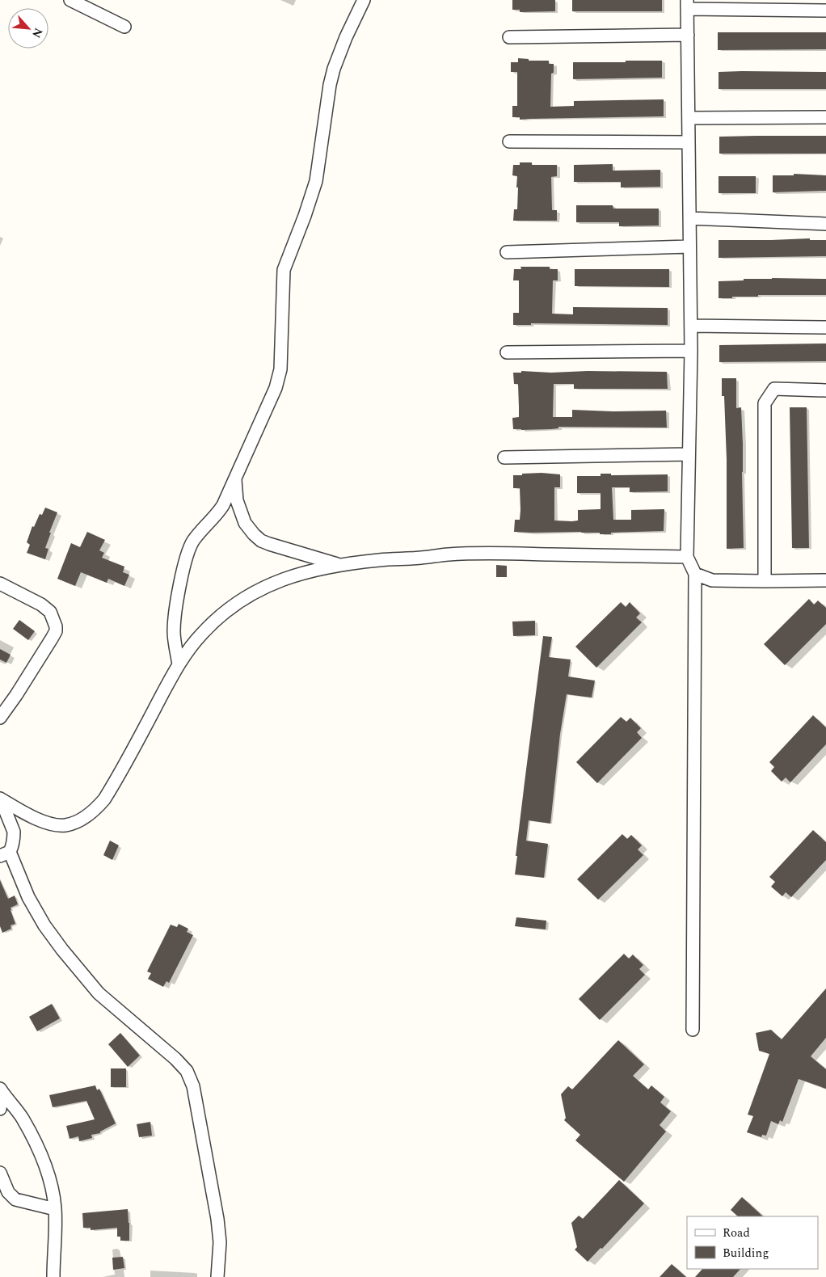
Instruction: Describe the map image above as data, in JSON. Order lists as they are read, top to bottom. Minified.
{"legend":["Road","Building"],"north":"bottom right"}
